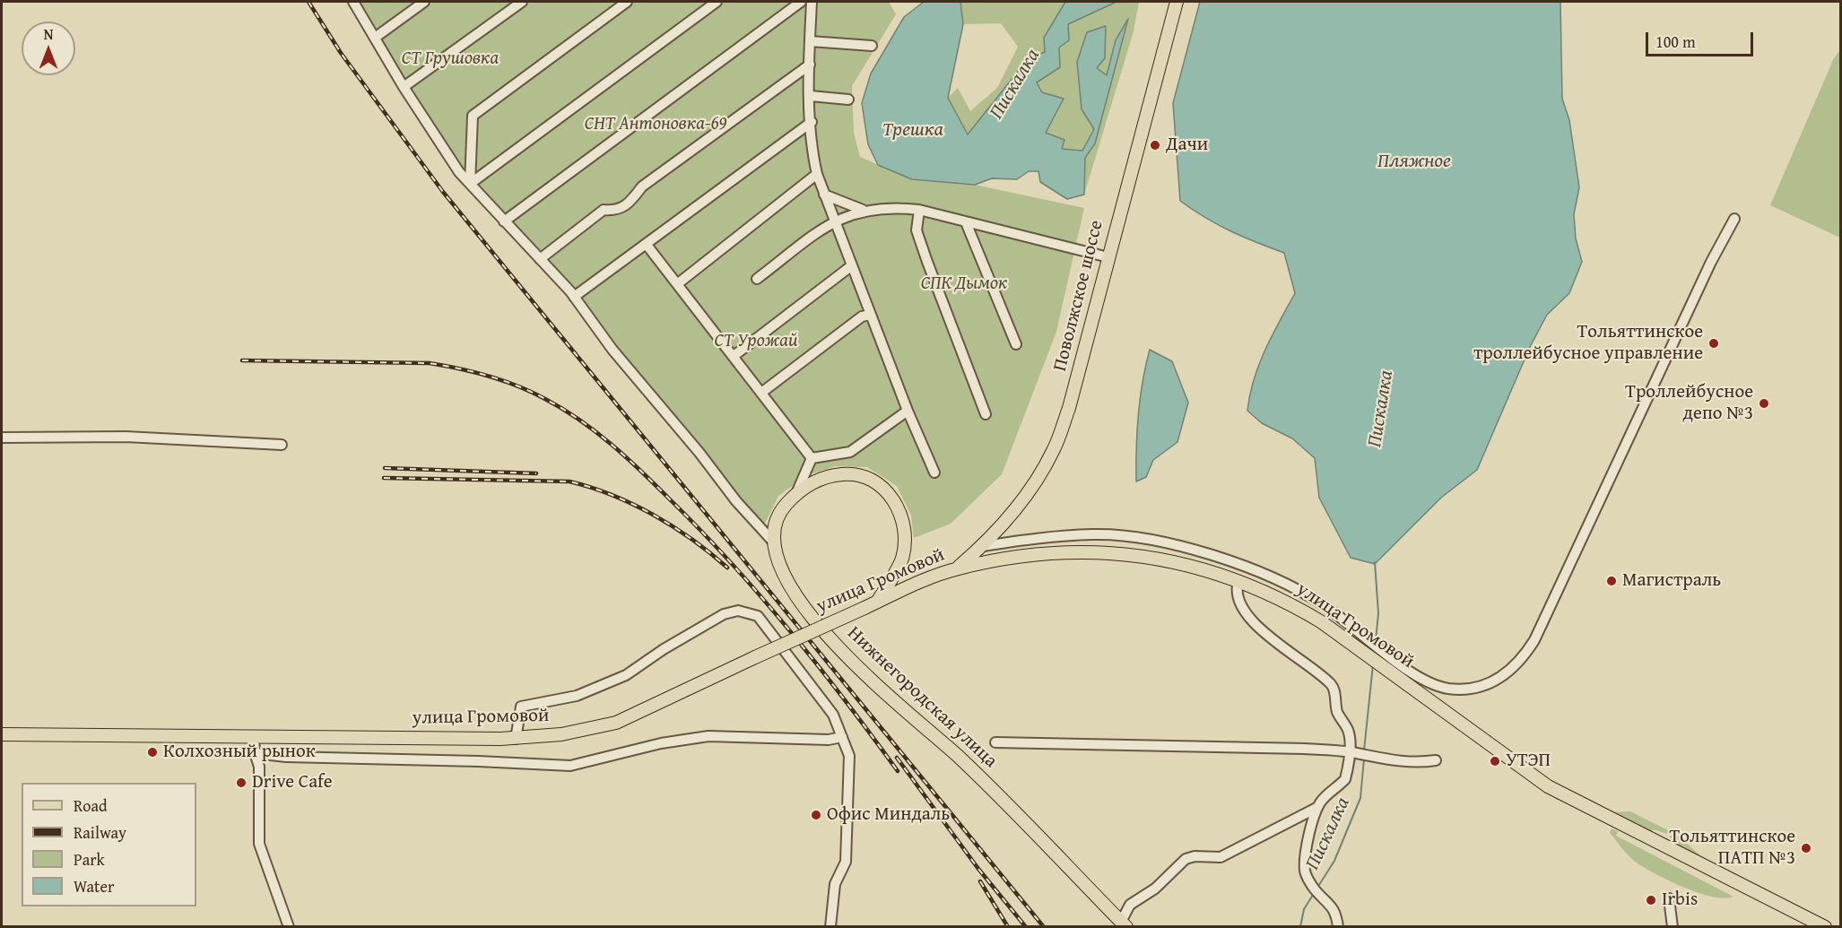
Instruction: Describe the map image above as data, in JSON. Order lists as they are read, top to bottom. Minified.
{"streets":{"main road":["Поволжское шоссе","улица Громовой","Нижнегородская улица"]},"crossings":[["Поволжское шоссе","улица Громовой"],["улица Громовой","Нижнегородская улица"]],"water":["Пискалка","Трешка","Пляжное"],"parks":["СТ Грушовка","СНТ Антоновка-69","СПК Дымок","СТ Урожай"],"places":["Дачи","Тольяттинское троллейбусное управление","Троллейбусное депо №3","Магистраль","Колхозный рынок","УТЭП","Drive Cafe","Офис Миндаль","Тольяттинское ПАТП №3","Irbis"],"legend":["Road","Railway","Park","Water"],"scale_bar":"100 m","north":"top"}
